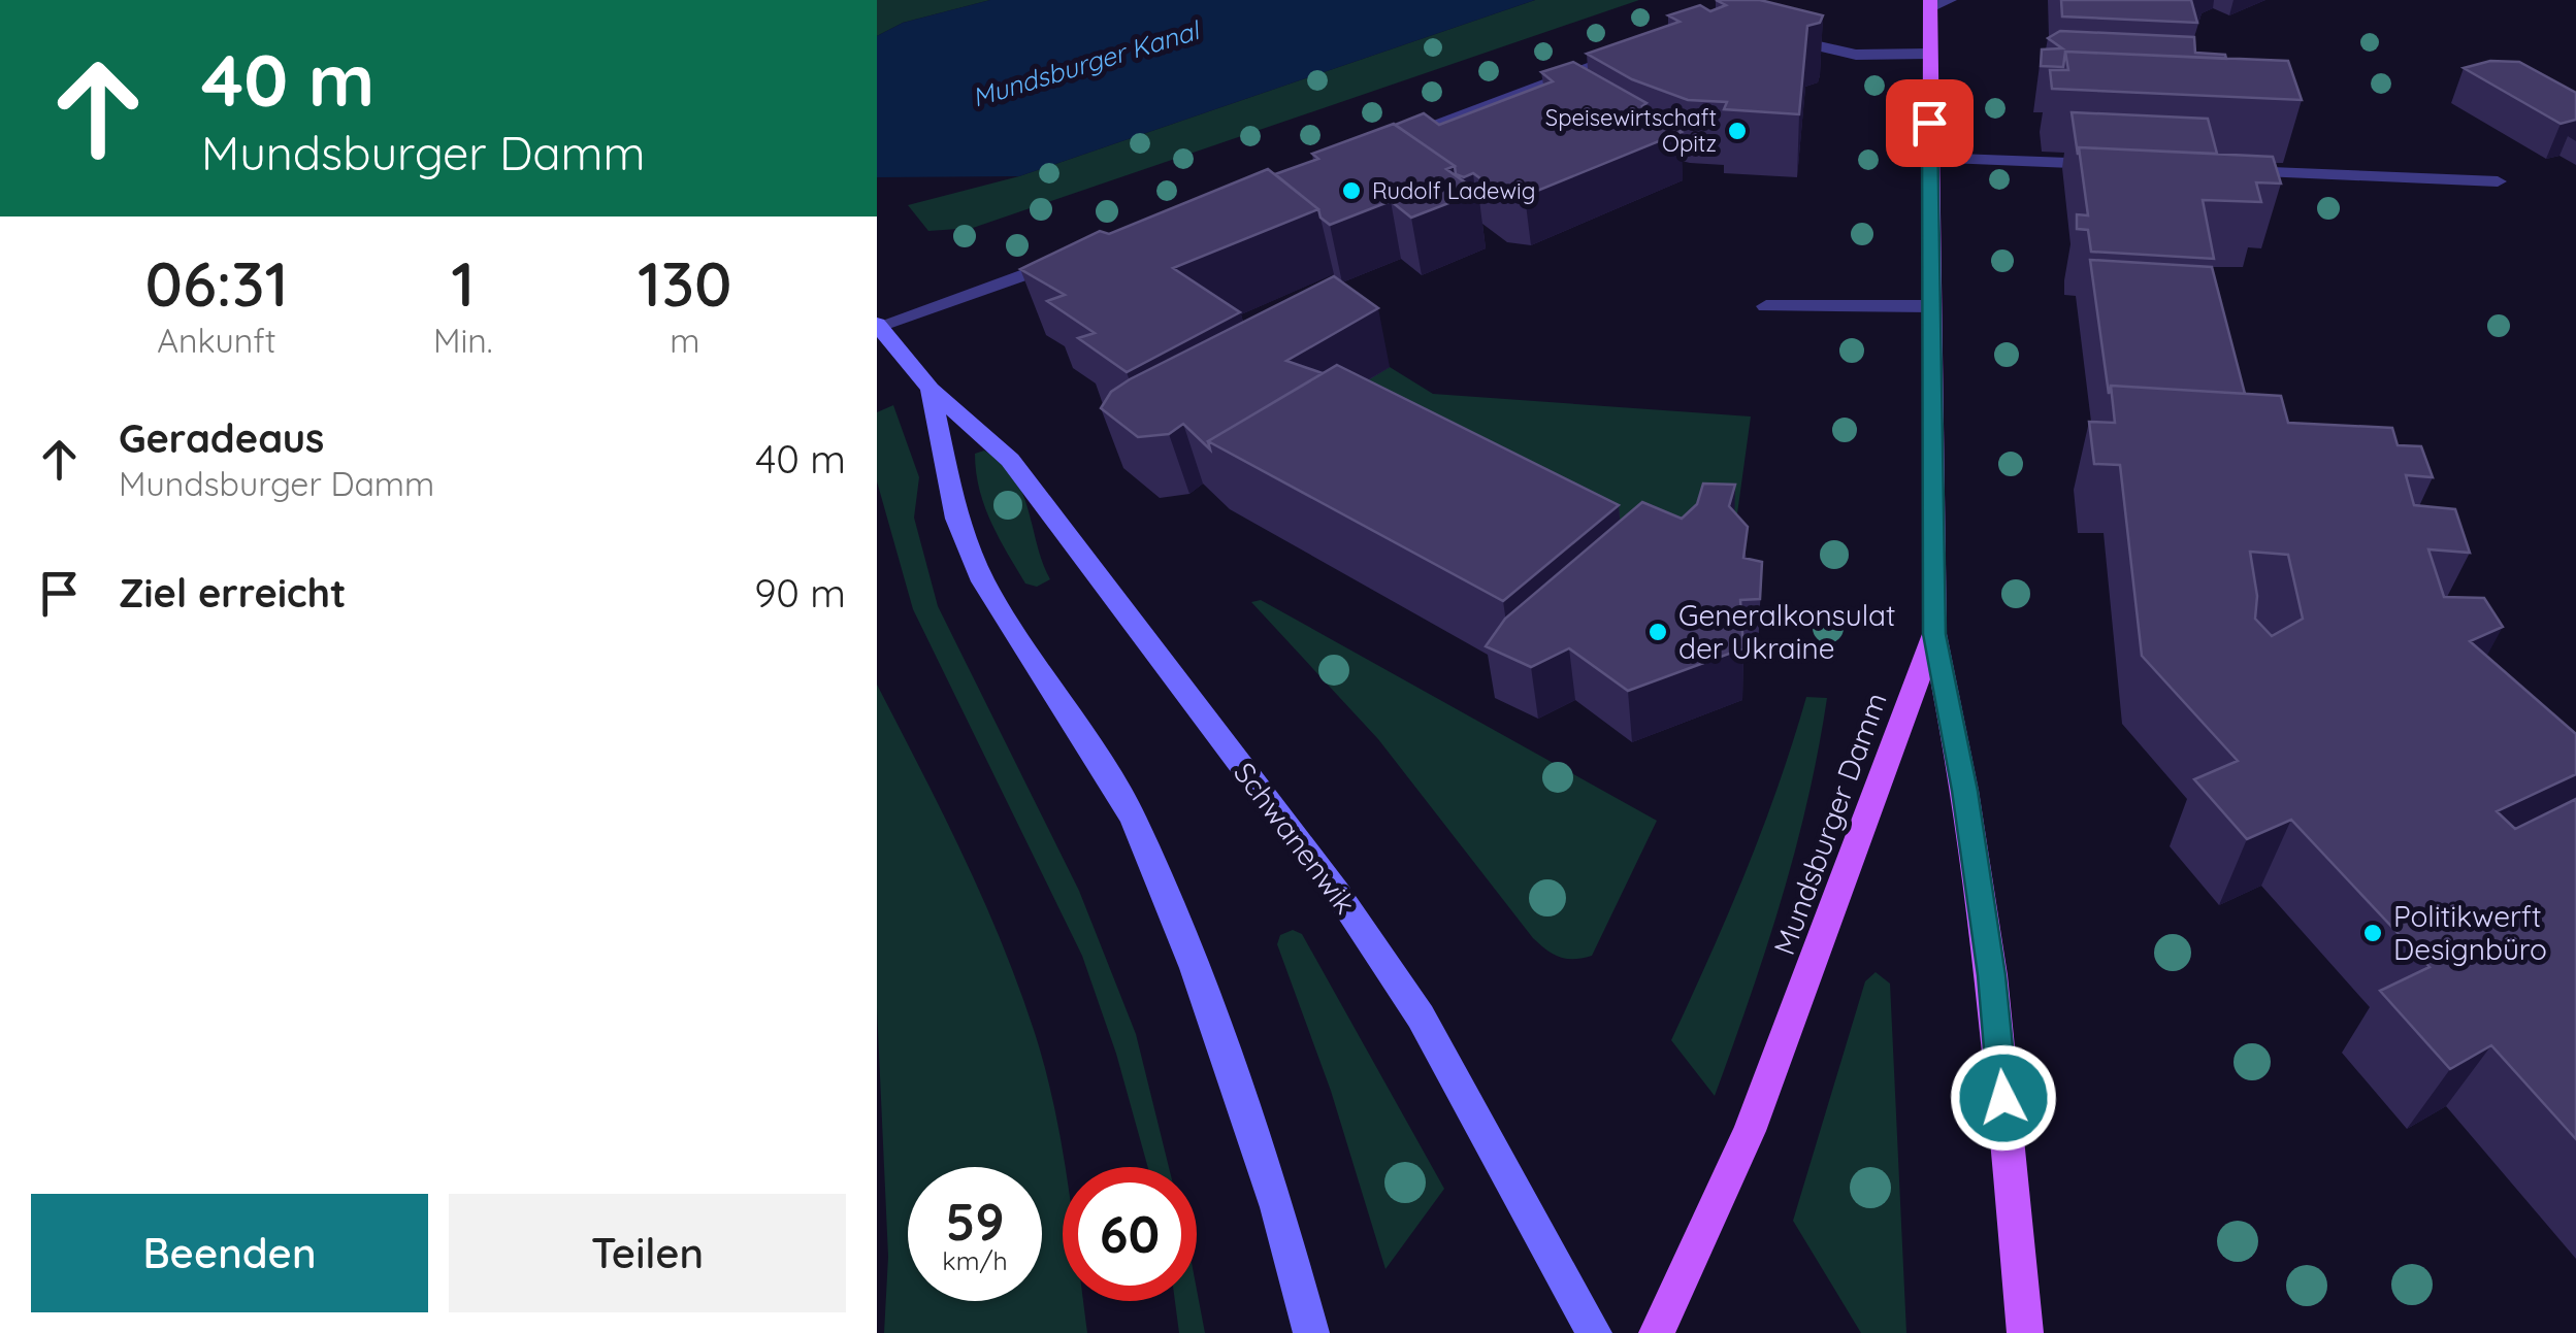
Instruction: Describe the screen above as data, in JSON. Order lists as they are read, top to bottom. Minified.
{"streets":{"main road":["Mundsburger Damm","Schwanenwik"]},"water":["Mundsburger Kanal"],"places":["Speisewirtschaft Opitz","Rudolf Ladewig","Generalkonsulat der Ukraine","Politikwerft Designbüro"],"page":{"turn":["40 m","Mundsburger Damm"],"eta":["06:31","Ankunft","1","Min.","130","m"],"list":[{"name":"Geradeaus","note":"Mundsburger Damm","value":"40 m"},{"name":"Ziel erreicht","value":"90 m"}],"speed":"59 km/h","limit":"60","buttons":["Beenden","Teilen"]}}
